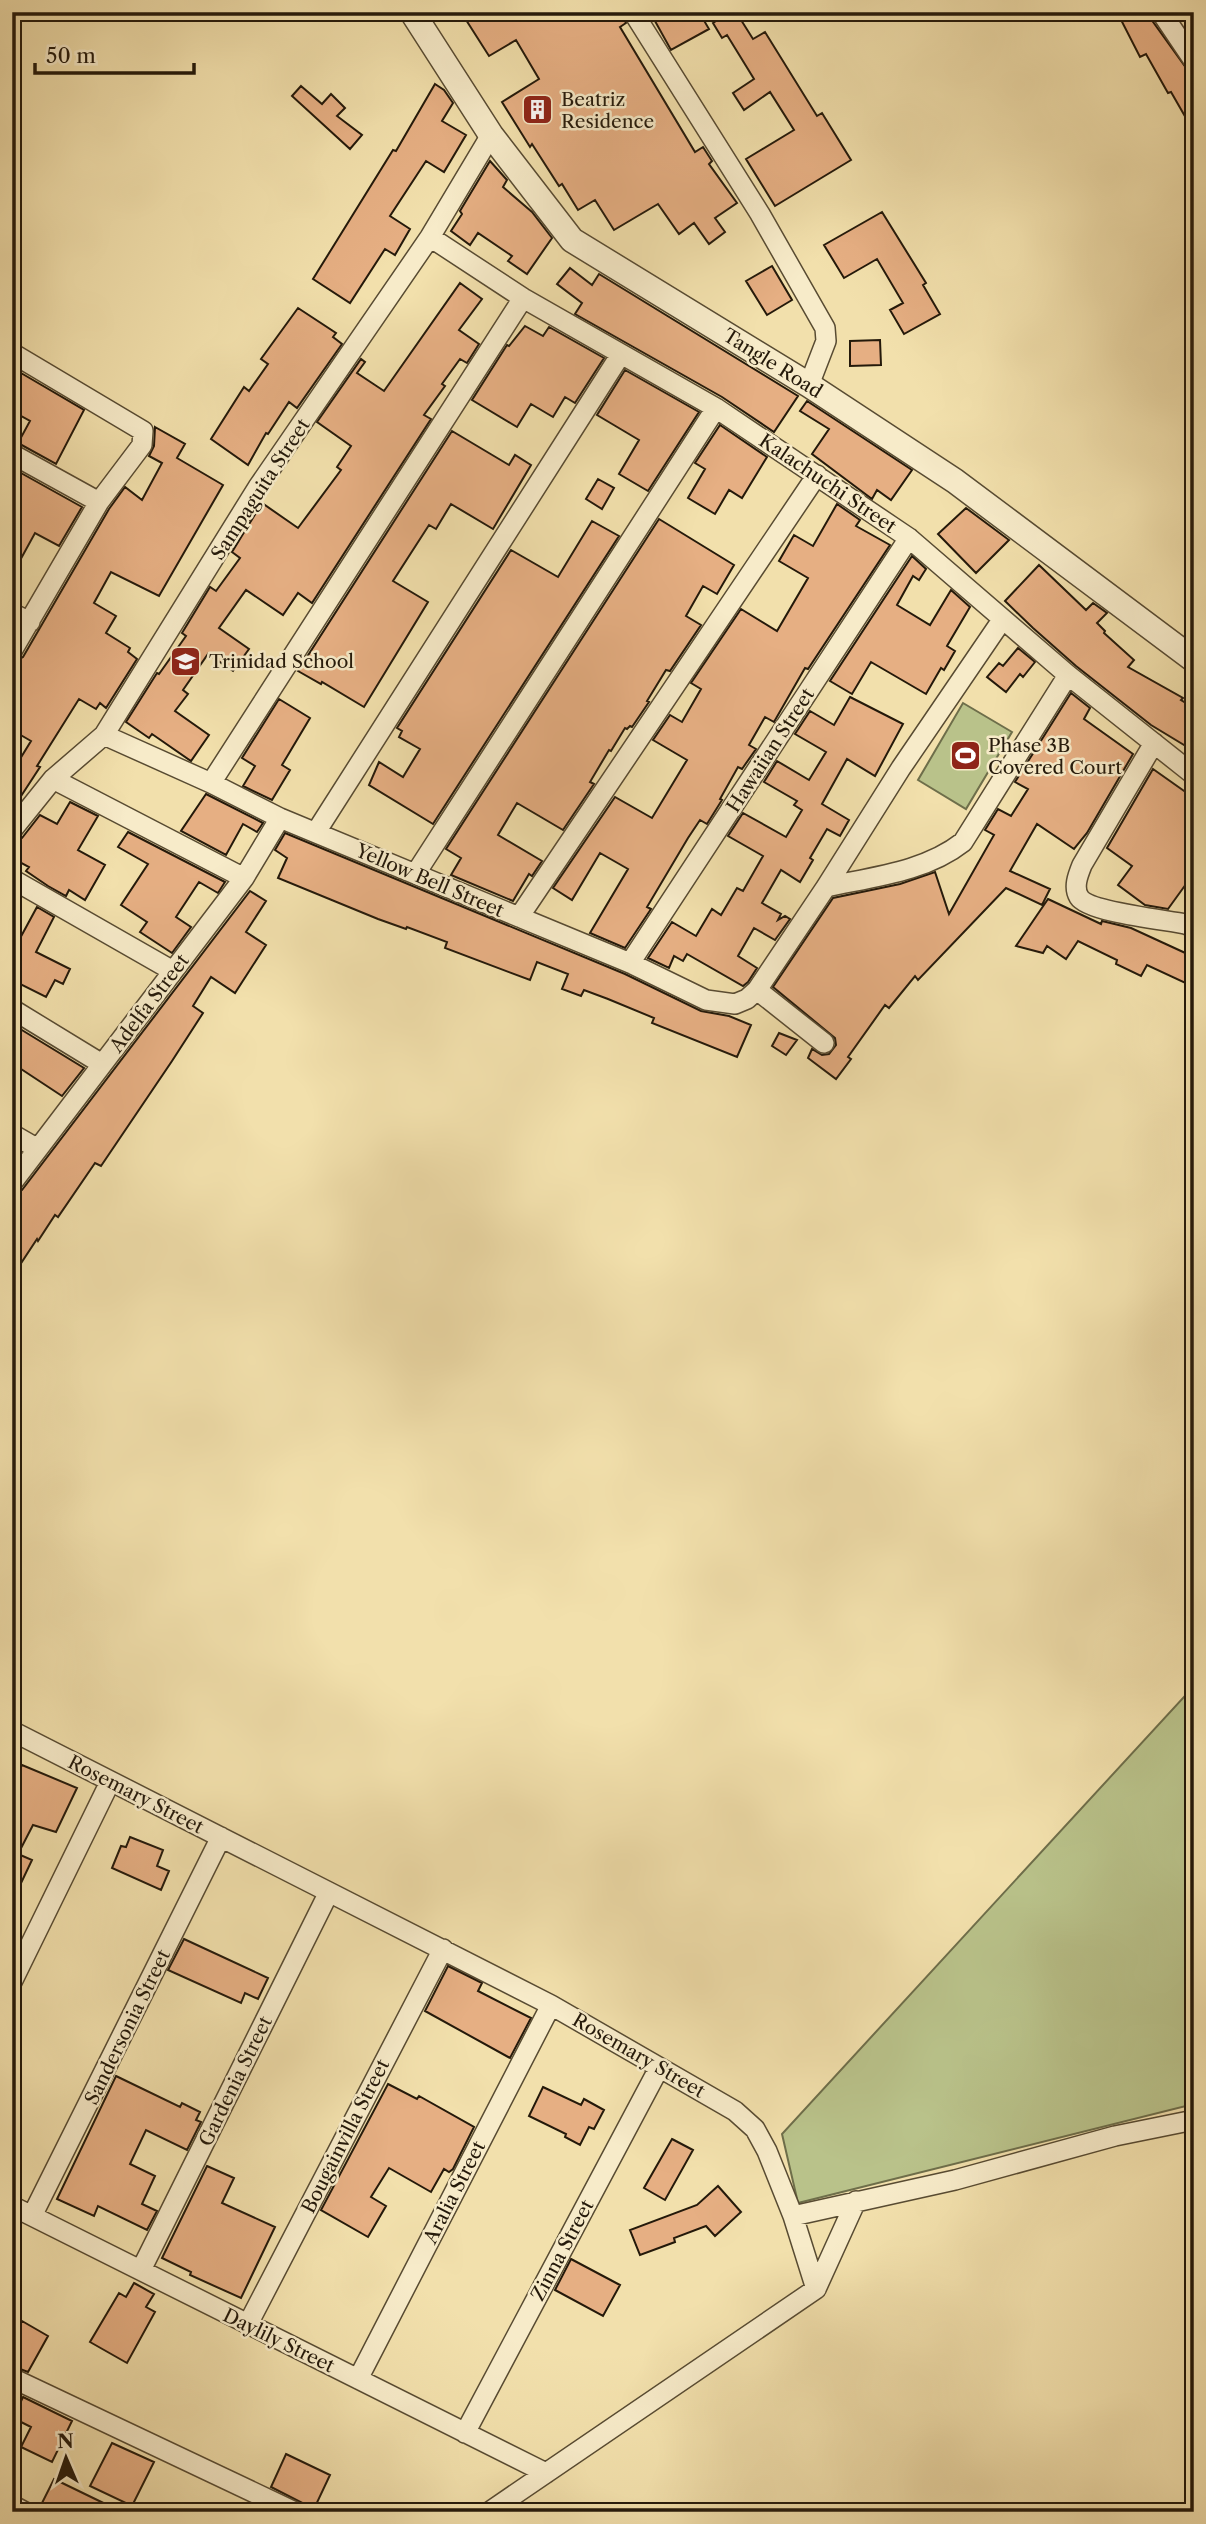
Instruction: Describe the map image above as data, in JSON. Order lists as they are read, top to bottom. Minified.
{"streets":{"street":["Tangle Road","Kalachuchi Street","Sampaguita Street","Hawaiian Street","Yellow Bell Street","Adelfa Street","Rosemary Street","Sandersonia Street","Gardenia Street","Bougainvilla Street","Aralia Street","Zinna Street","Daylily Street"]},"crossings":[["Tangle Road","Sampaguita Street"],["Kalachuchi Street","Sampaguita Street"],["Kalachuchi Street","Hawaiian Street"],["Sampaguita Street","Yellow Bell Street"],["Hawaiian Street","Yellow Bell Street"],["Yellow Bell Street","Adelfa Street"],["Rosemary Street","Sandersonia Street"],["Rosemary Street","Gardenia Street"],["Rosemary Street","Bougainvilla Street"],["Rosemary Street","Aralia Street"],["Rosemary Street","Zinna Street"],["Sandersonia Street","Daylily Street"],["Gardenia Street","Daylily Street"],["Bougainvilla Street","Daylily Street"],["Aralia Street","Daylily Street"],["Zinna Street","Daylily Street"]],"places":{"building":["Beatriz Residence"],"school or university":["Trinidad School"],"sports":["Phase 3B Covered Court"]},"scale_bar":"50 m","north":"top"}
